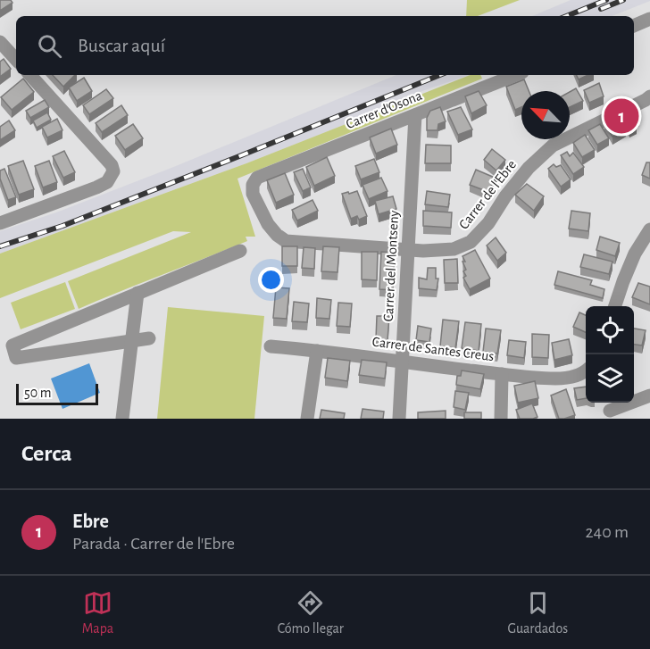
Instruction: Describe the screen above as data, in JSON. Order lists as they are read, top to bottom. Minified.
{"streets":{"street":["Carrer d'Osona","Carrer de l'Ebre","Carrer del Montseny","Carrer de Santes Creus"]},"crossings":[["Carrer d'Osona","Carrer de l'Ebre"],["Carrer d'Osona","Carrer del Montseny"],["Carrer de l'Ebre","Carrer del Montseny"],["Carrer del Montseny","Carrer de Santes Creus"]],"scale_bar":"50 m","north":"top left","page":{"search":"Buscar aquí","pins":"1","scale":"50 m","heading":"Cerca","list":[{"mark":"1","name":"Ebre","note":"Parada · Carrer de l'Ebre","value":"240 m"}],"nav":["Mapa","Cómo llegar","Guardados"]}}
